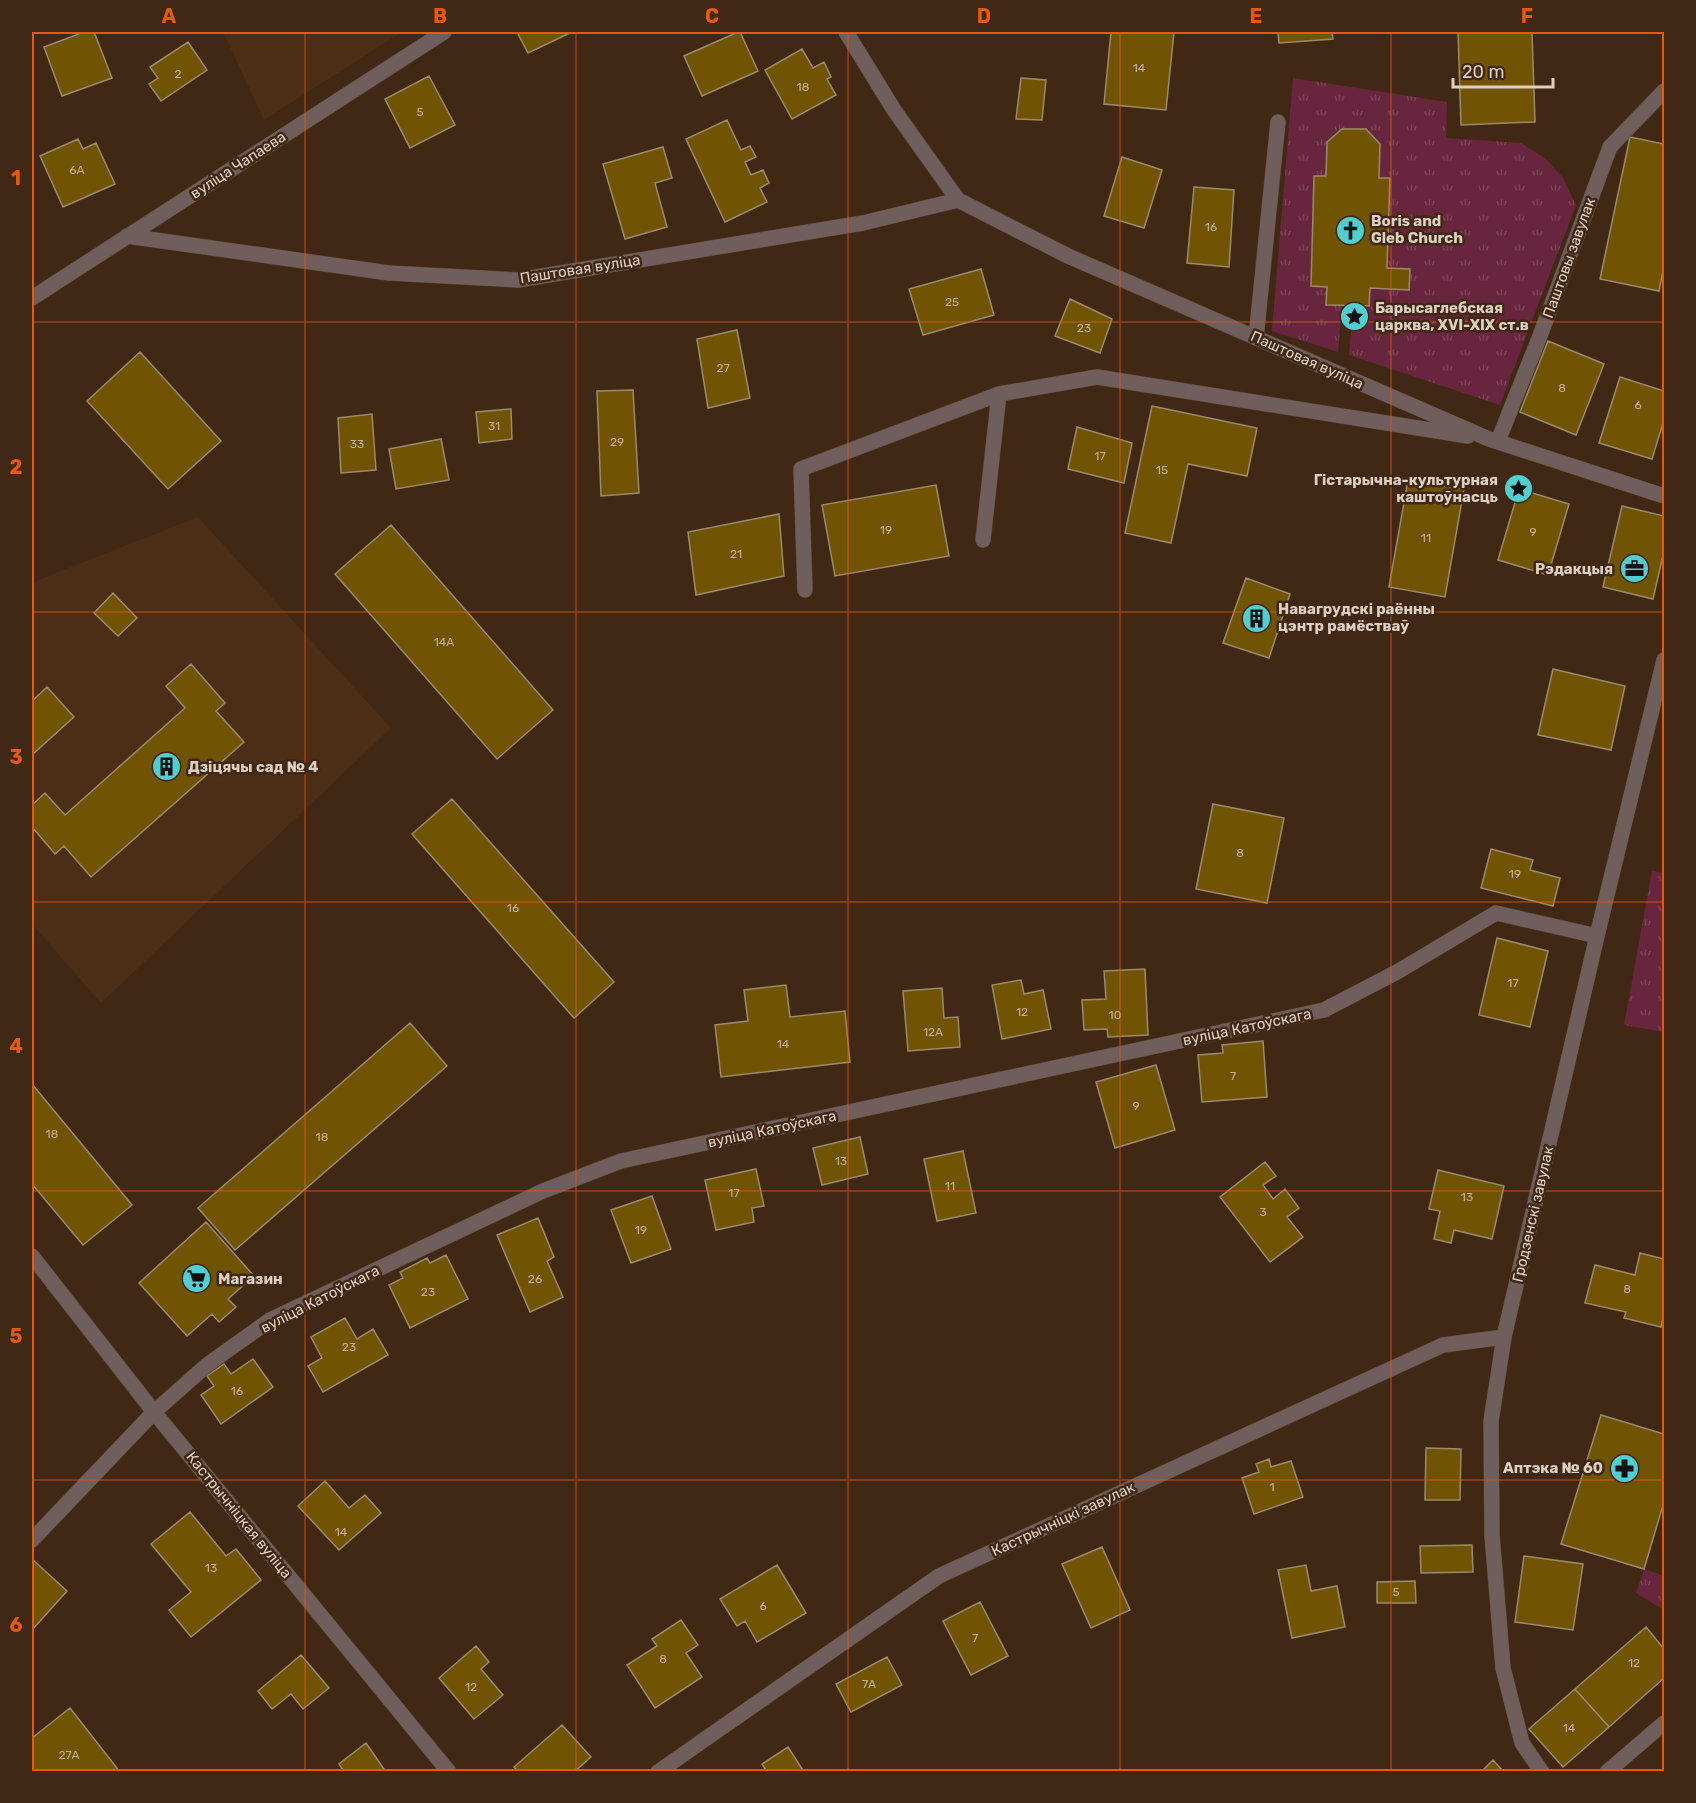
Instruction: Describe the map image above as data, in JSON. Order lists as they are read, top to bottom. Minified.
{"streets":{"street":["вуліца Чапаева","Паштовы завулак","Паштовая вуліца","вуліца Катоўскага","Гродзенскі завулак","Кастрычніцкая вуліца","Кастрычніцкі завулак"]},"crossings":[["вуліца Чапаева","Паштовая вуліца"],["Паштовы завулак","Паштовая вуліца"],["вуліца Катоўскага","Гродзенскі завулак"],["вуліца Катоўскага","Кастрычніцкая вуліца"],["Гродзенскі завулак","Кастрычніцкі завулак"]],"places":{"church":["Boris and Gleb Church"],"place":["Барысаглебская царква, XVI-XIX ст.в","Гістарычна-культурная каштоўнасць"],"office":["Рэдакцыя"],"building":["Навагрудскі раённы цэнтр рамёстваў","Дзіцячы сад № 4"],"supermarket":["Магазин"],"pharmacy":["Аптэка № 60"]},"house_numbers":["14","2","18","5","6А","16","25","23","27","8","6","31","29","33","17","15","19","9","11","21","14А","8","19","16","17","12","10","12А","14","7","9","18","18","13","11","17","13","3","19","26","8","23","23","16","1","14","13","5","6","7","8","12","7А","12","14","27А"],"scale_bar":"20 m","grid":{"columns":["A","B","C","D","E","F"],"rows":["1","2","3","4","5","6"]}}
